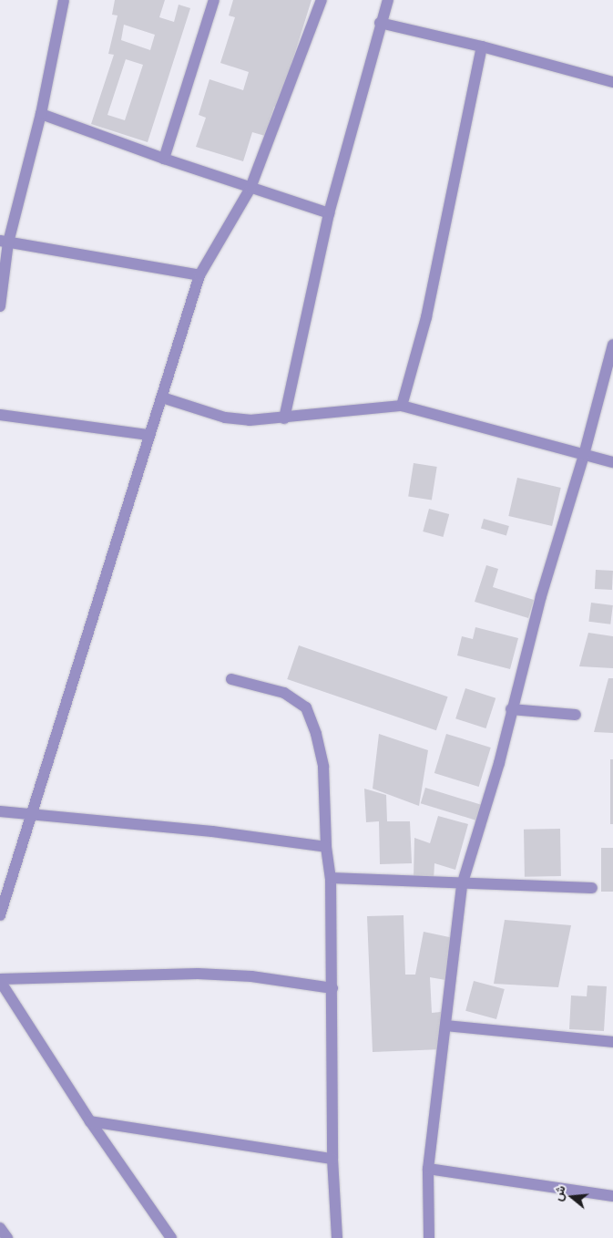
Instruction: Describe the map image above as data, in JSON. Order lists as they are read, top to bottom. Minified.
{"north":"left"}
